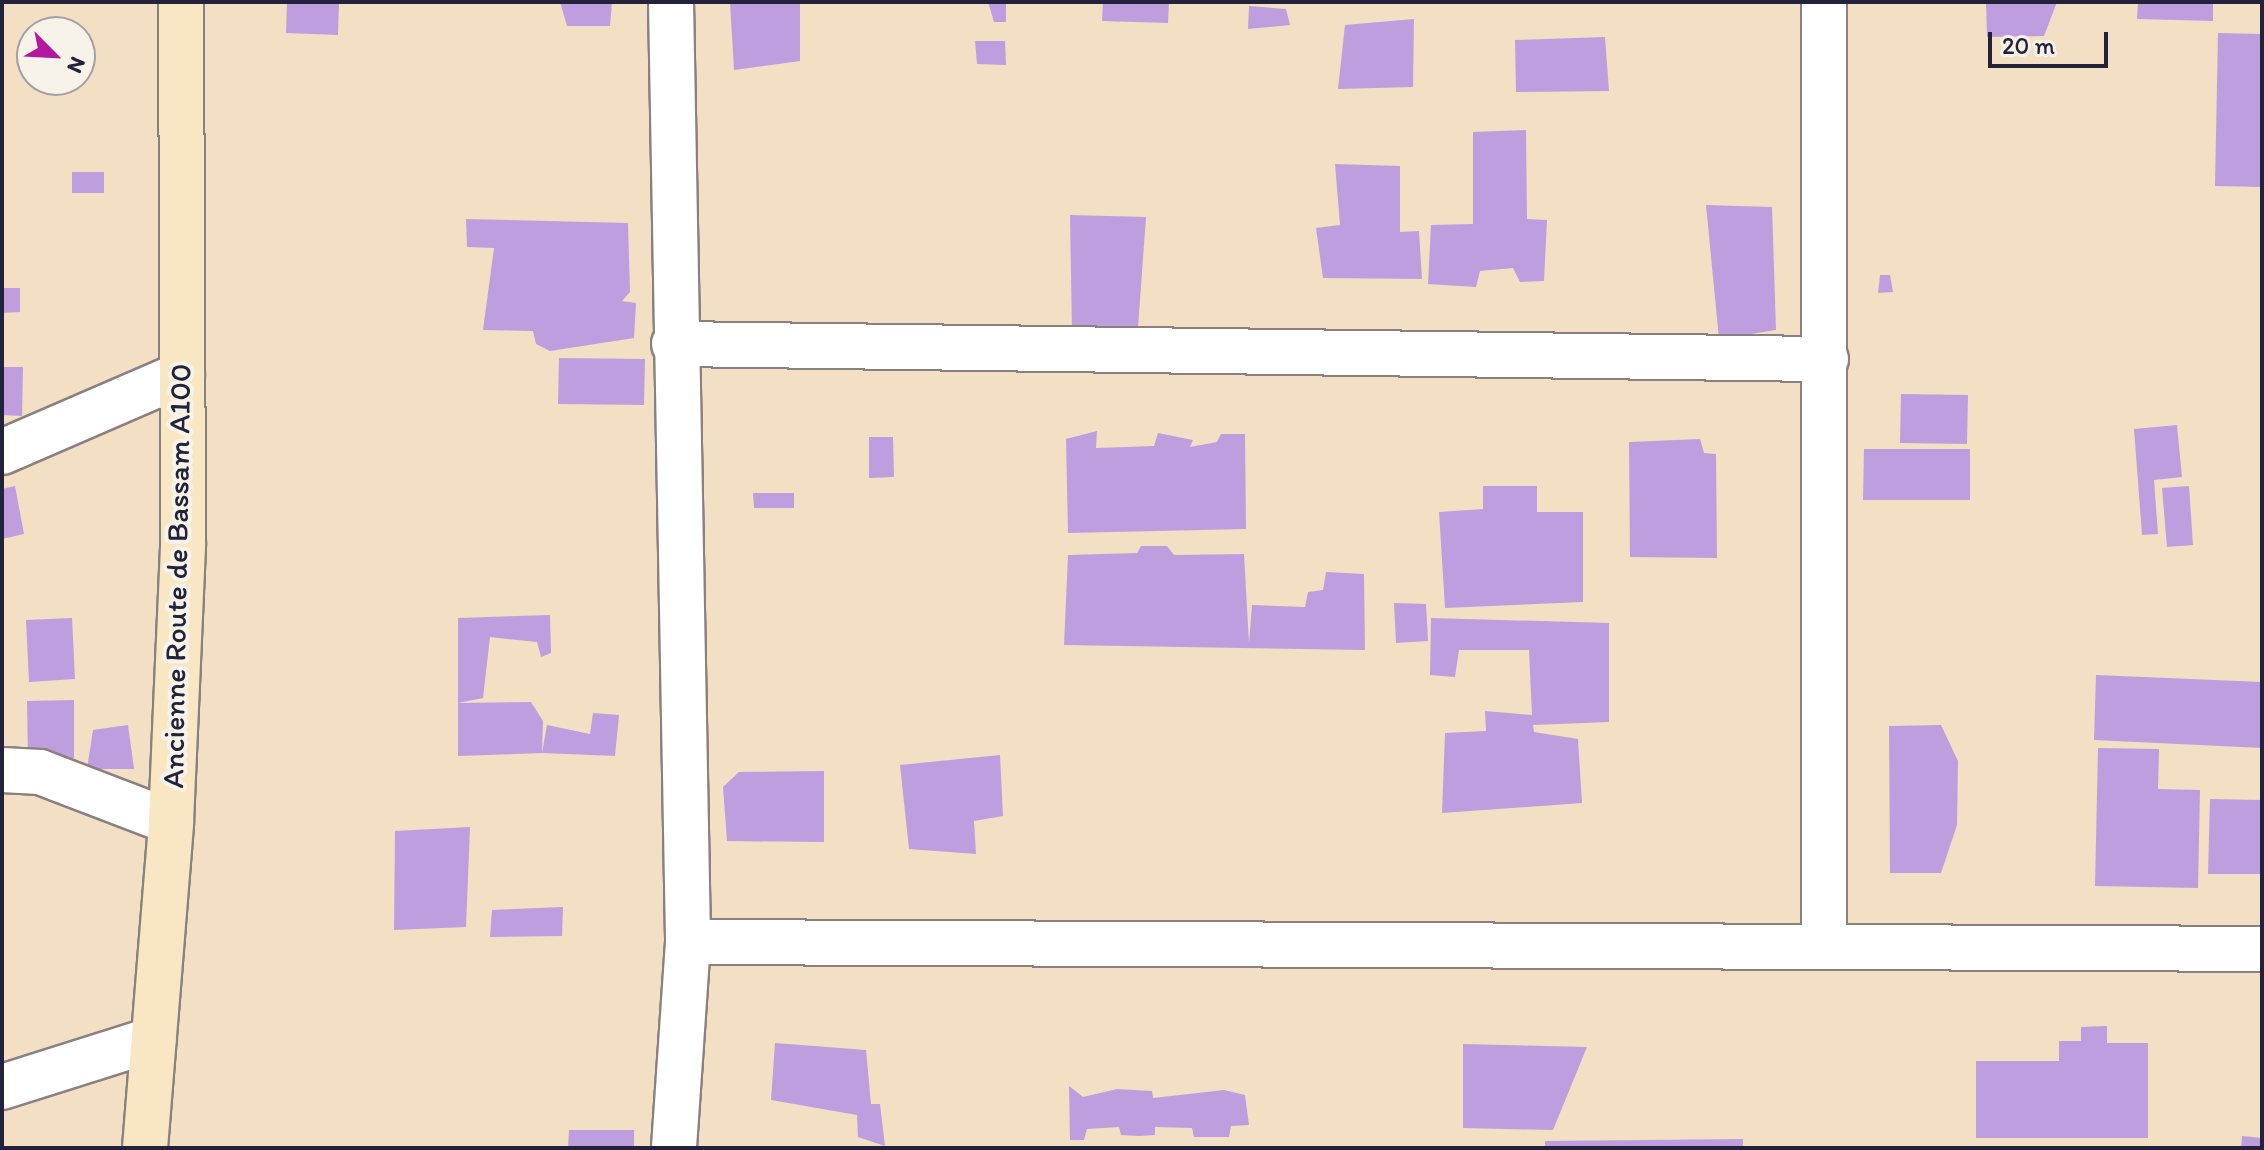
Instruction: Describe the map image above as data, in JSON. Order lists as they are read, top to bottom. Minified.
{"streets":{"main road":["Ancienne Route de Bassam A100"]},"scale_bar":"20 m","north":"bottom right"}
